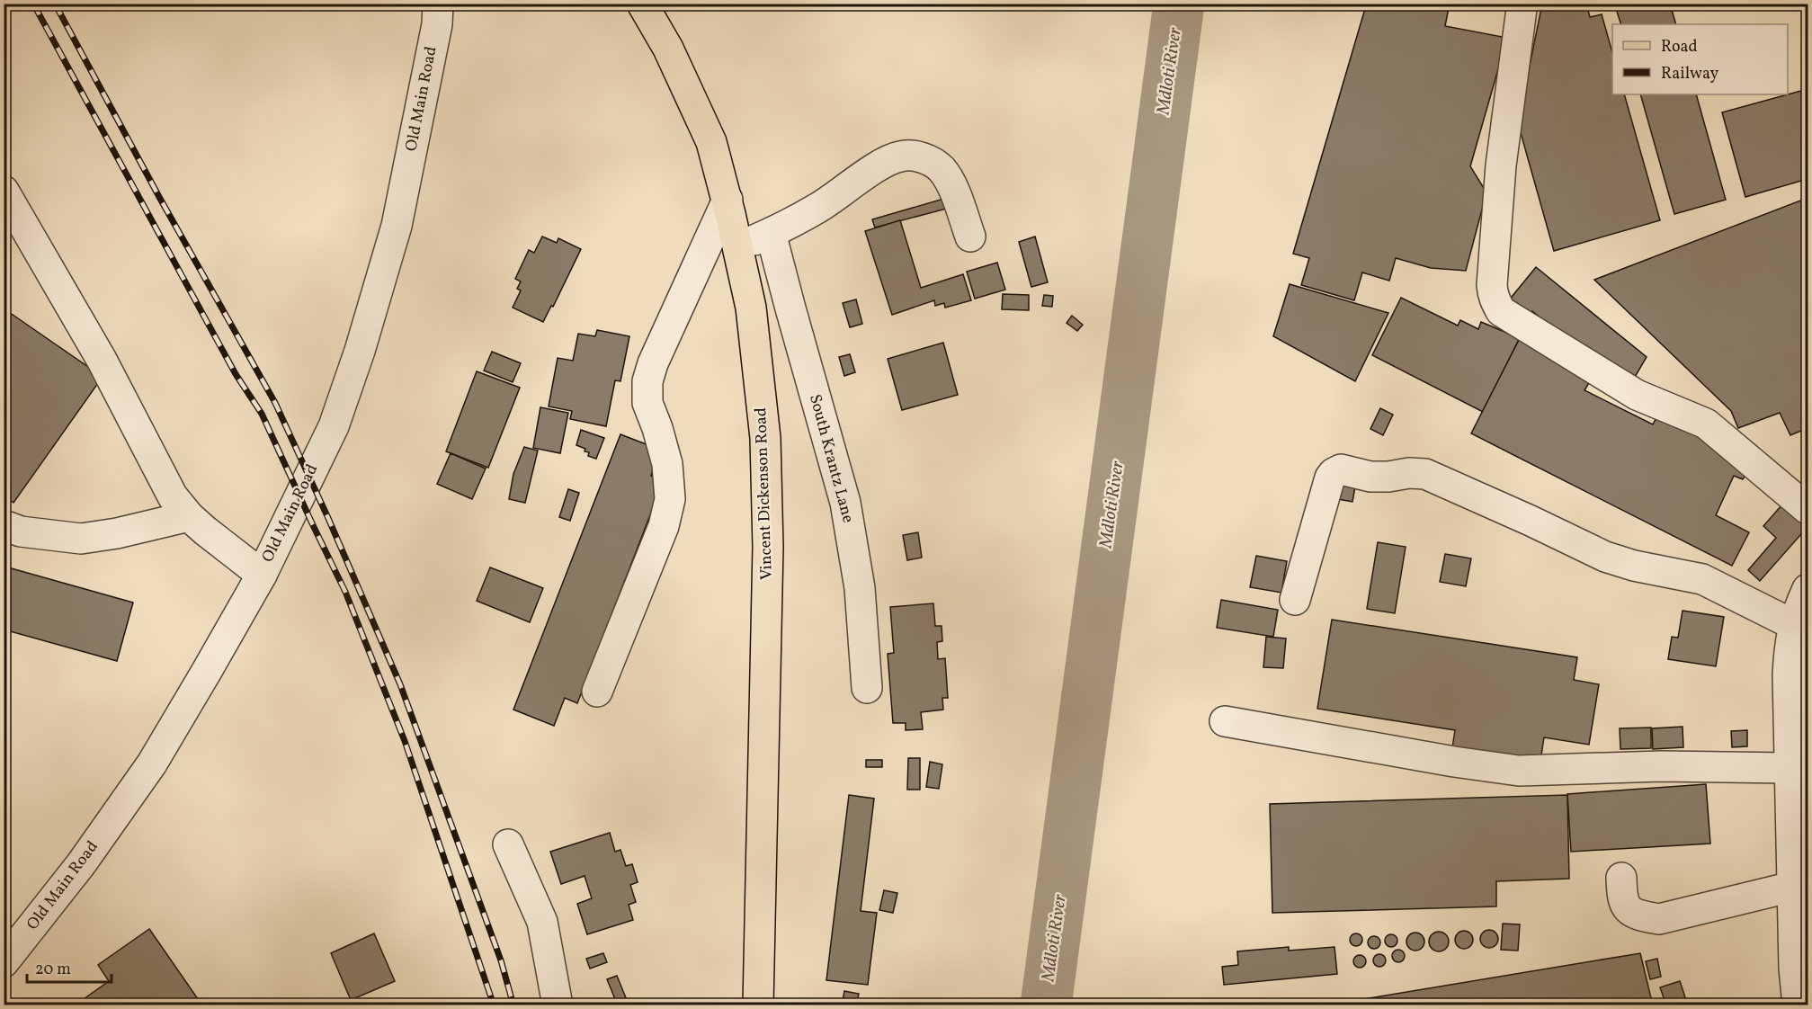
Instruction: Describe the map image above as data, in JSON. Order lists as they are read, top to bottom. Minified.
{"streets":{"main road":["Vincent Dickenson Road"],"street":["Old Main Road","South Krantz Lane"]},"water":["Mdloti River"],"legend":["Road","Railway"],"scale_bar":"20 m"}
